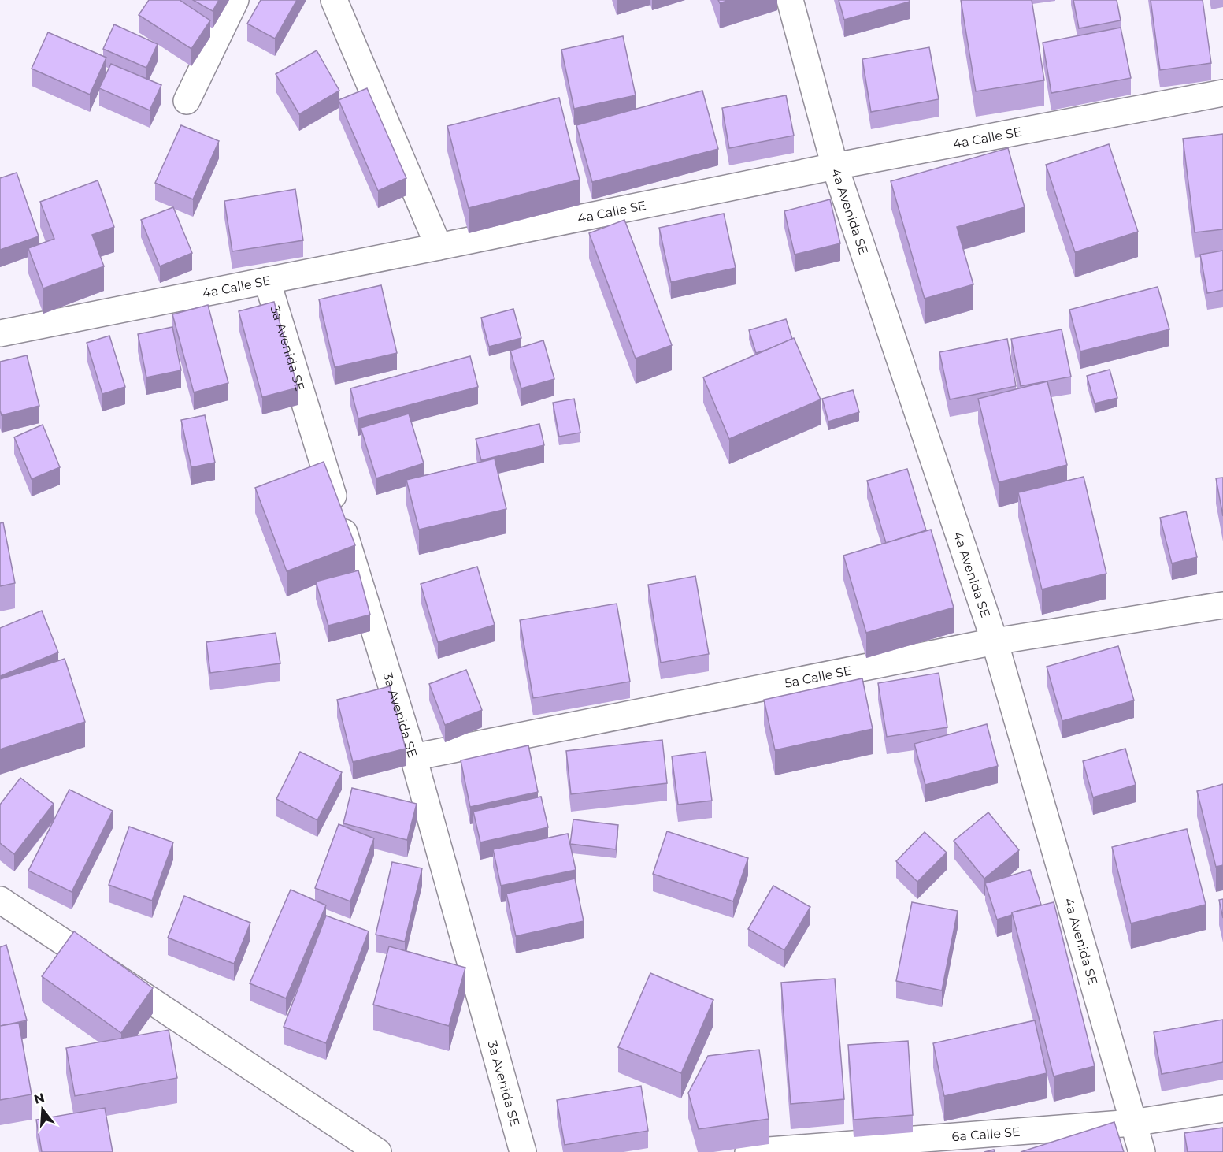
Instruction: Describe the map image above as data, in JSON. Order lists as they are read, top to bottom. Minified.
{"streets":{"street":["4a Calle SE","4a Avenida SE","3a Avenida SE","5a Calle SE","6a Calle SE"]},"crossings":[["4a Calle SE","4a Avenida SE"],["4a Calle SE","3a Avenida SE"],["4a Avenida SE","5a Calle SE"],["4a Avenida SE","6a Calle SE"],["3a Avenida SE","5a Calle SE"]],"north":"top"}
